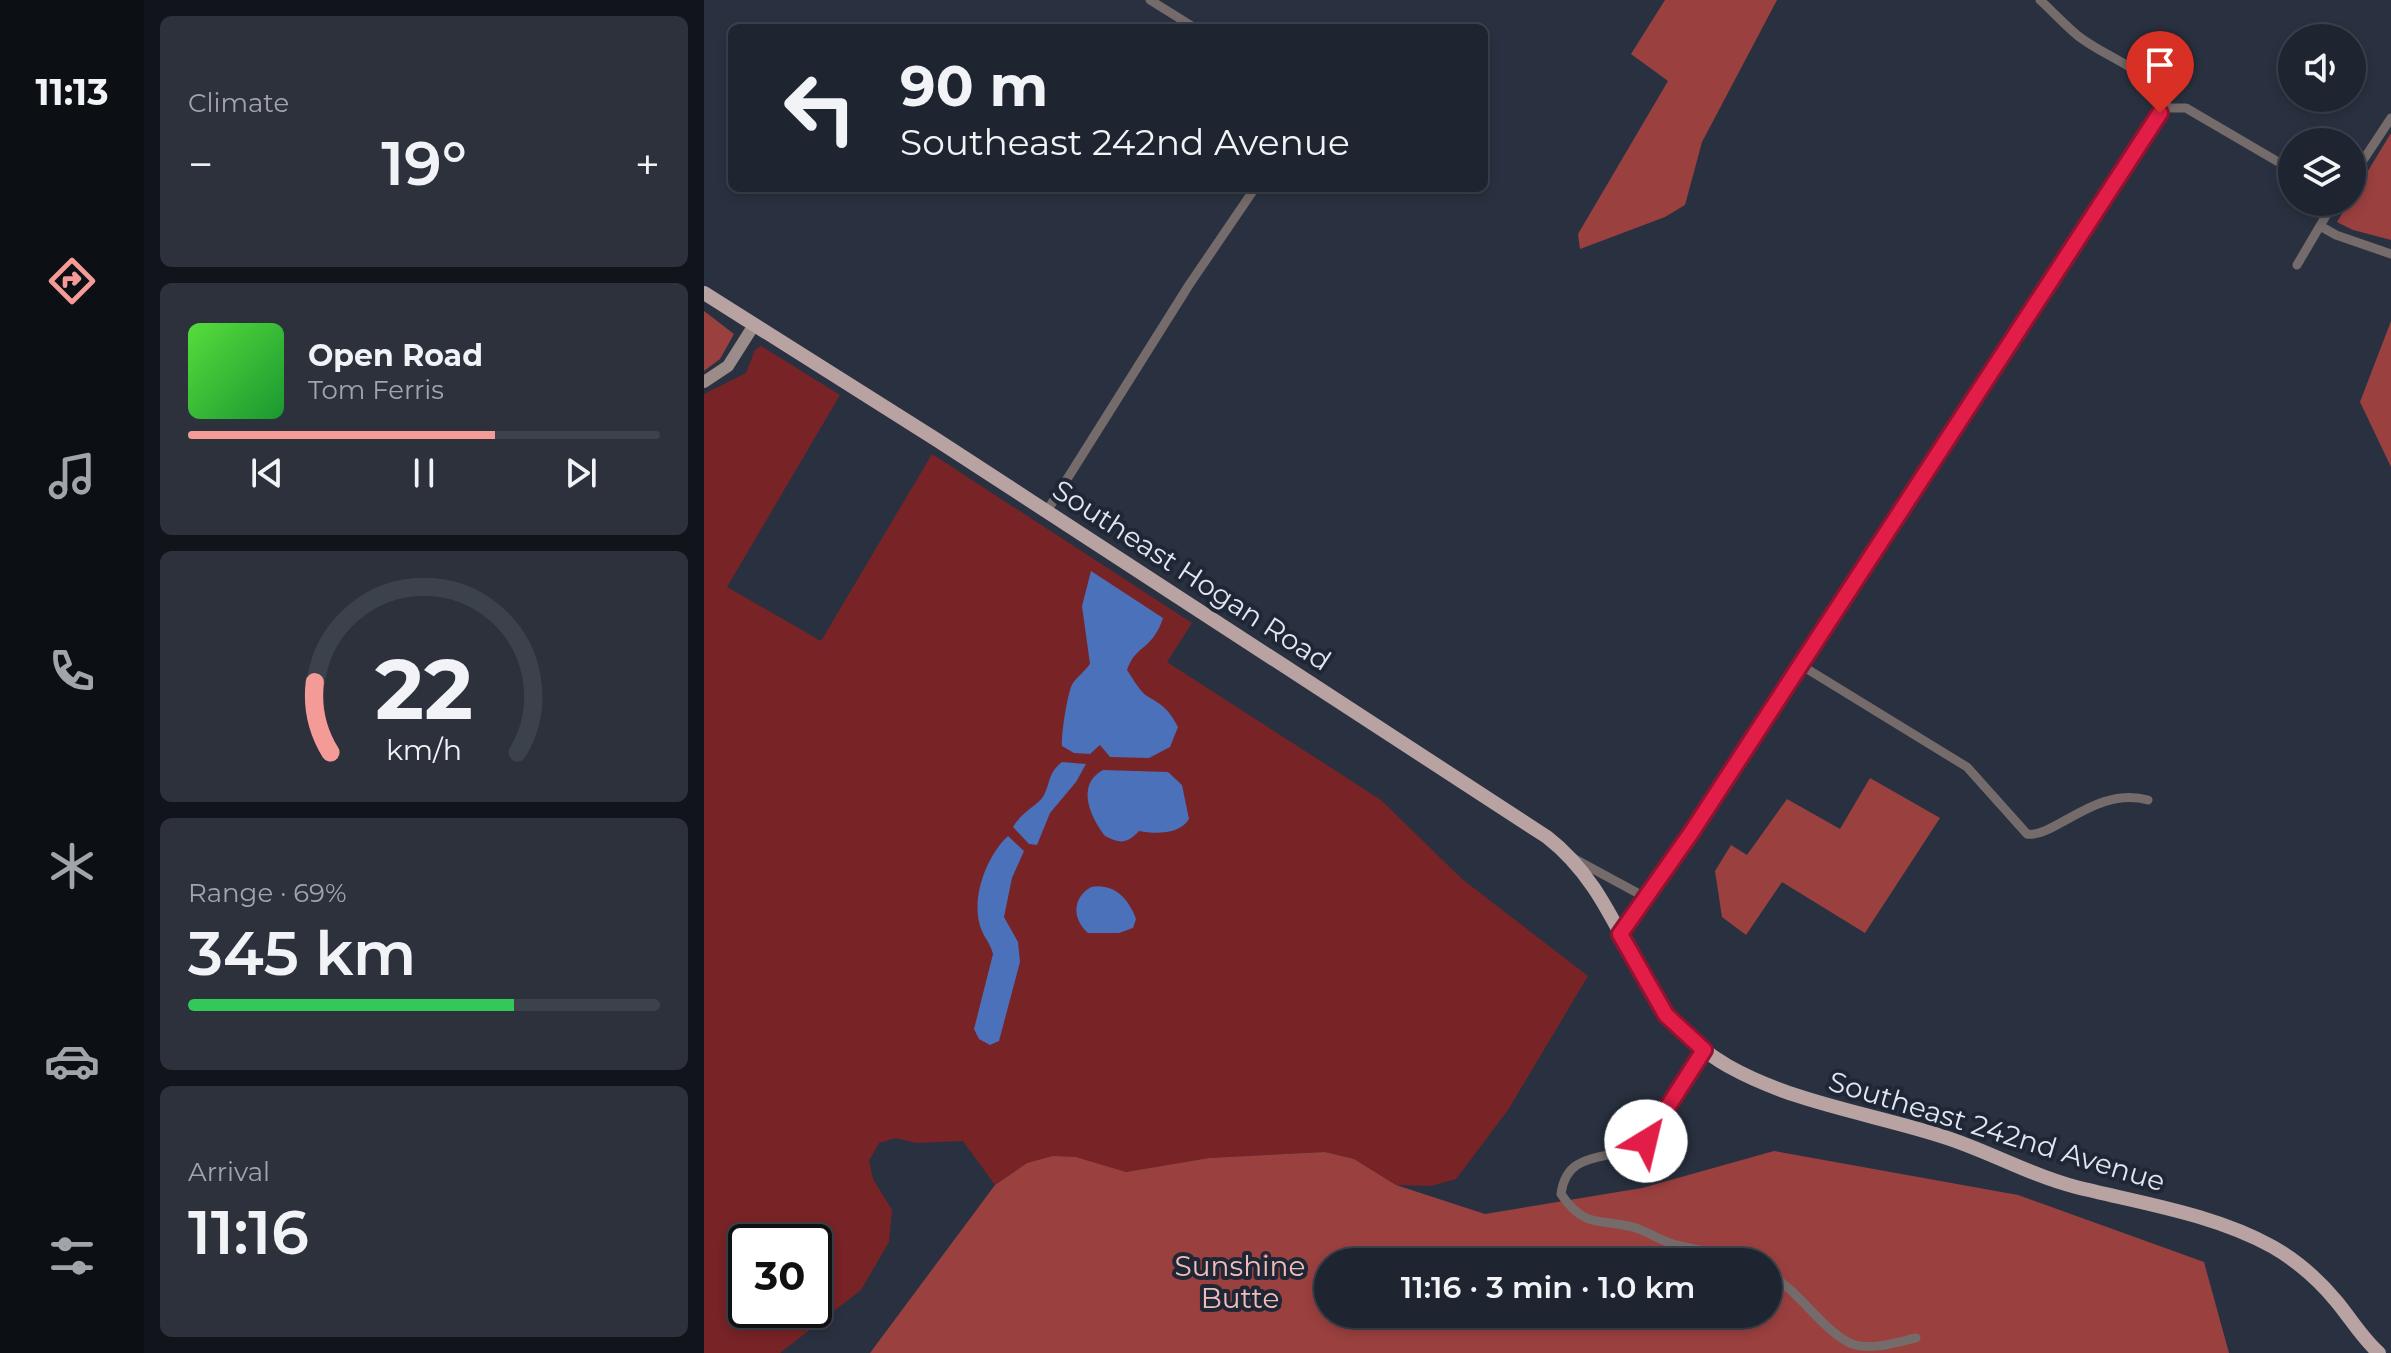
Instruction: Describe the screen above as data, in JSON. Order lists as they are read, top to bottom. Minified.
{"streets":{"main road":["Southeast Hogan Road","Southeast 242nd Avenue"]},"crossings":[["Southeast Hogan Road","Southeast 242nd Avenue"]],"parks":["Sunshine Butte"],"page":{"tabs":"11:13","tile":["Climate",["Range · 69%","345 km"],["Arrival","11:16"]],"turn":["90 m","Southeast 242nd Avenue"],"heat":["−","19°","+"],"song":["Open Road","Tom Ferris"],"limit":"30","trip":"11:16 · 3 min · 1.0 km","gauge":["22","km/h"]}}
